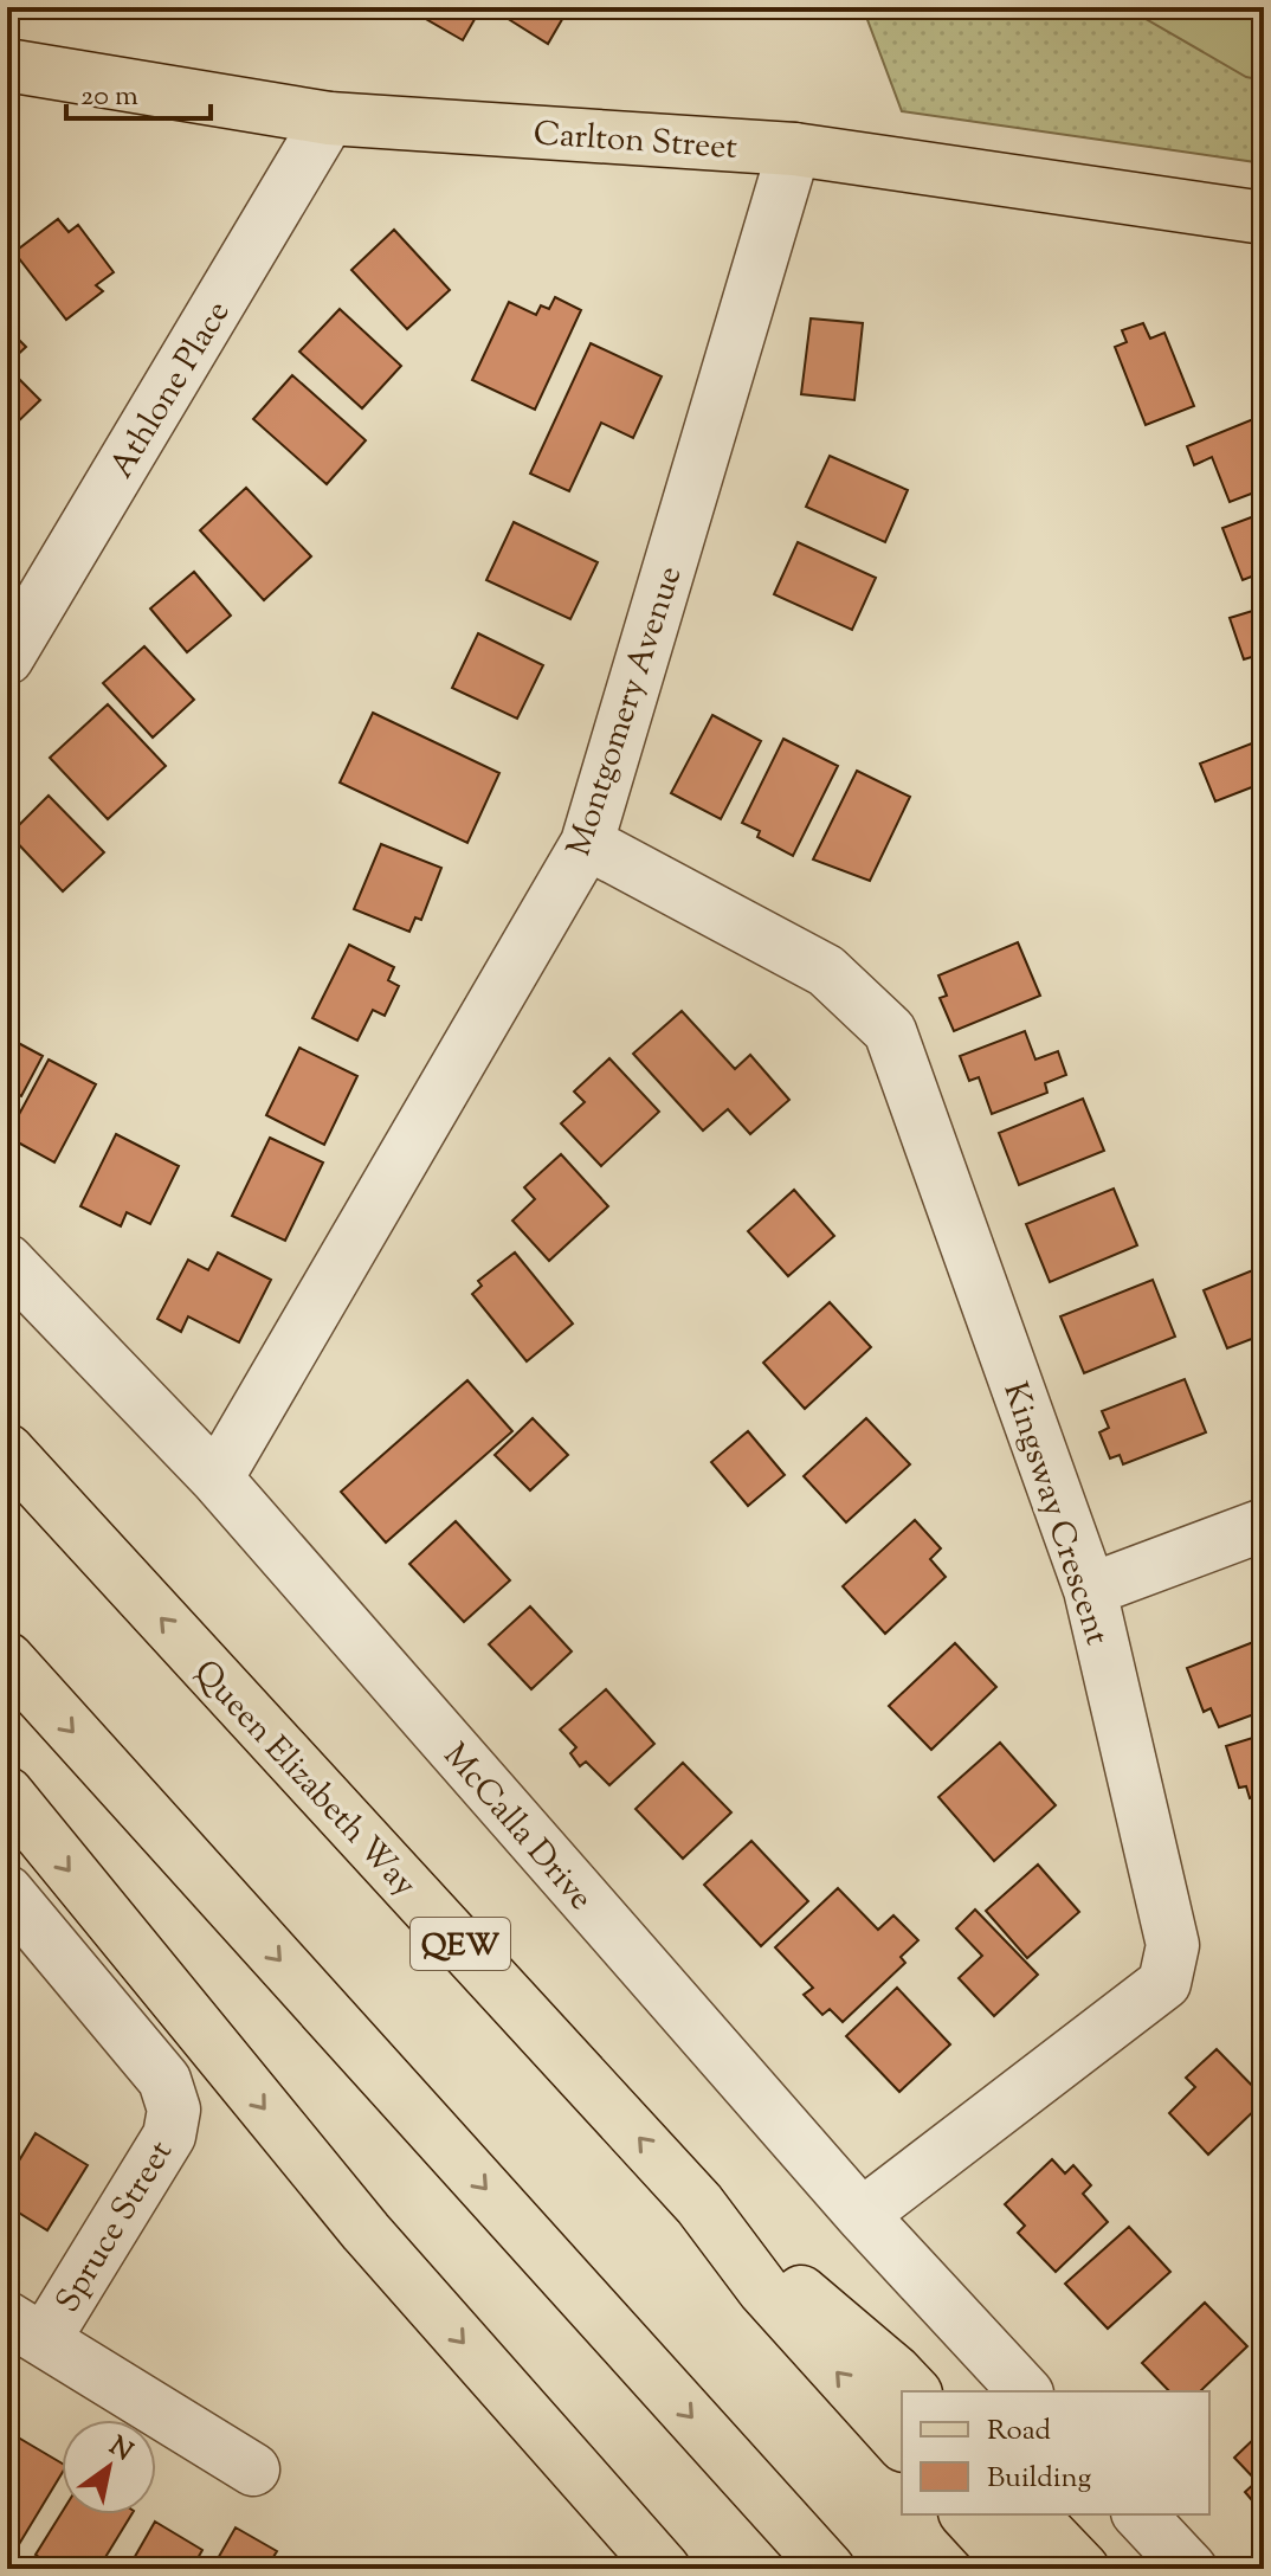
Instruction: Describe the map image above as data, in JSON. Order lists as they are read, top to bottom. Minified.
{"streets":{"main road":["Carlton Street","Queen Elizabeth Way","QEW"],"street":["Athlone Place","Montgomery Avenue","Kingsway Crescent","McCalla Drive","Spruce Street"]},"crossings":[["Carlton Street","Athlone Place"],["Carlton Street","Montgomery Avenue"],["Montgomery Avenue","Kingsway Crescent"],["Montgomery Avenue","McCalla Drive"],["Kingsway Crescent","McCalla Drive"]],"legend":["Road","Building"],"scale_bar":"20 m","north":"top right"}
